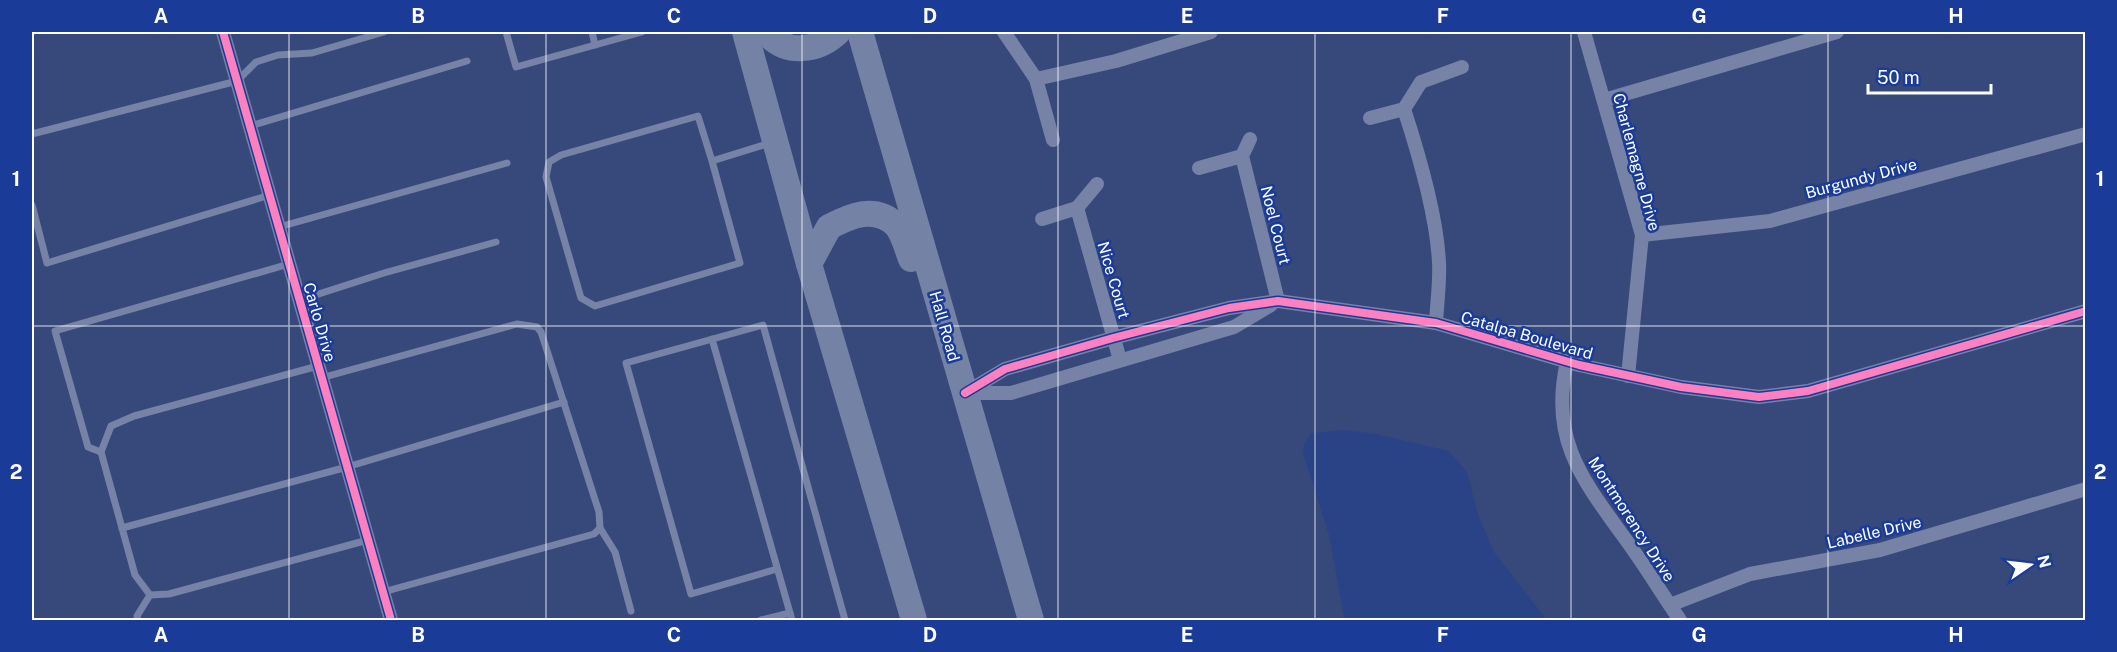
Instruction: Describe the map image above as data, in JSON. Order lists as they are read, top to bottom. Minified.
{"streets":{"highway":["Hall Road"],"street":["Charlemagne Drive","Burgundy Drive","Noel Court","Nice Court","Carlo Drive","Catalpa Boulevard","Montmorency Drive","Labelle Drive"]},"crossings":[["Charlemagne Drive","Burgundy Drive"],["Charlemagne Drive","Catalpa Boulevard"],["Noel Court","Catalpa Boulevard"],["Nice Court","Catalpa Boulevard"],["Hall Road","Catalpa Boulevard"],["Catalpa Boulevard","Montmorency Drive"],["Montmorency Drive","Labelle Drive"]],"scale_bar":"50 m","north":"right","grid":{"columns":["A","B","C","D","E","F","G","H"],"rows":["1","2"]}}
